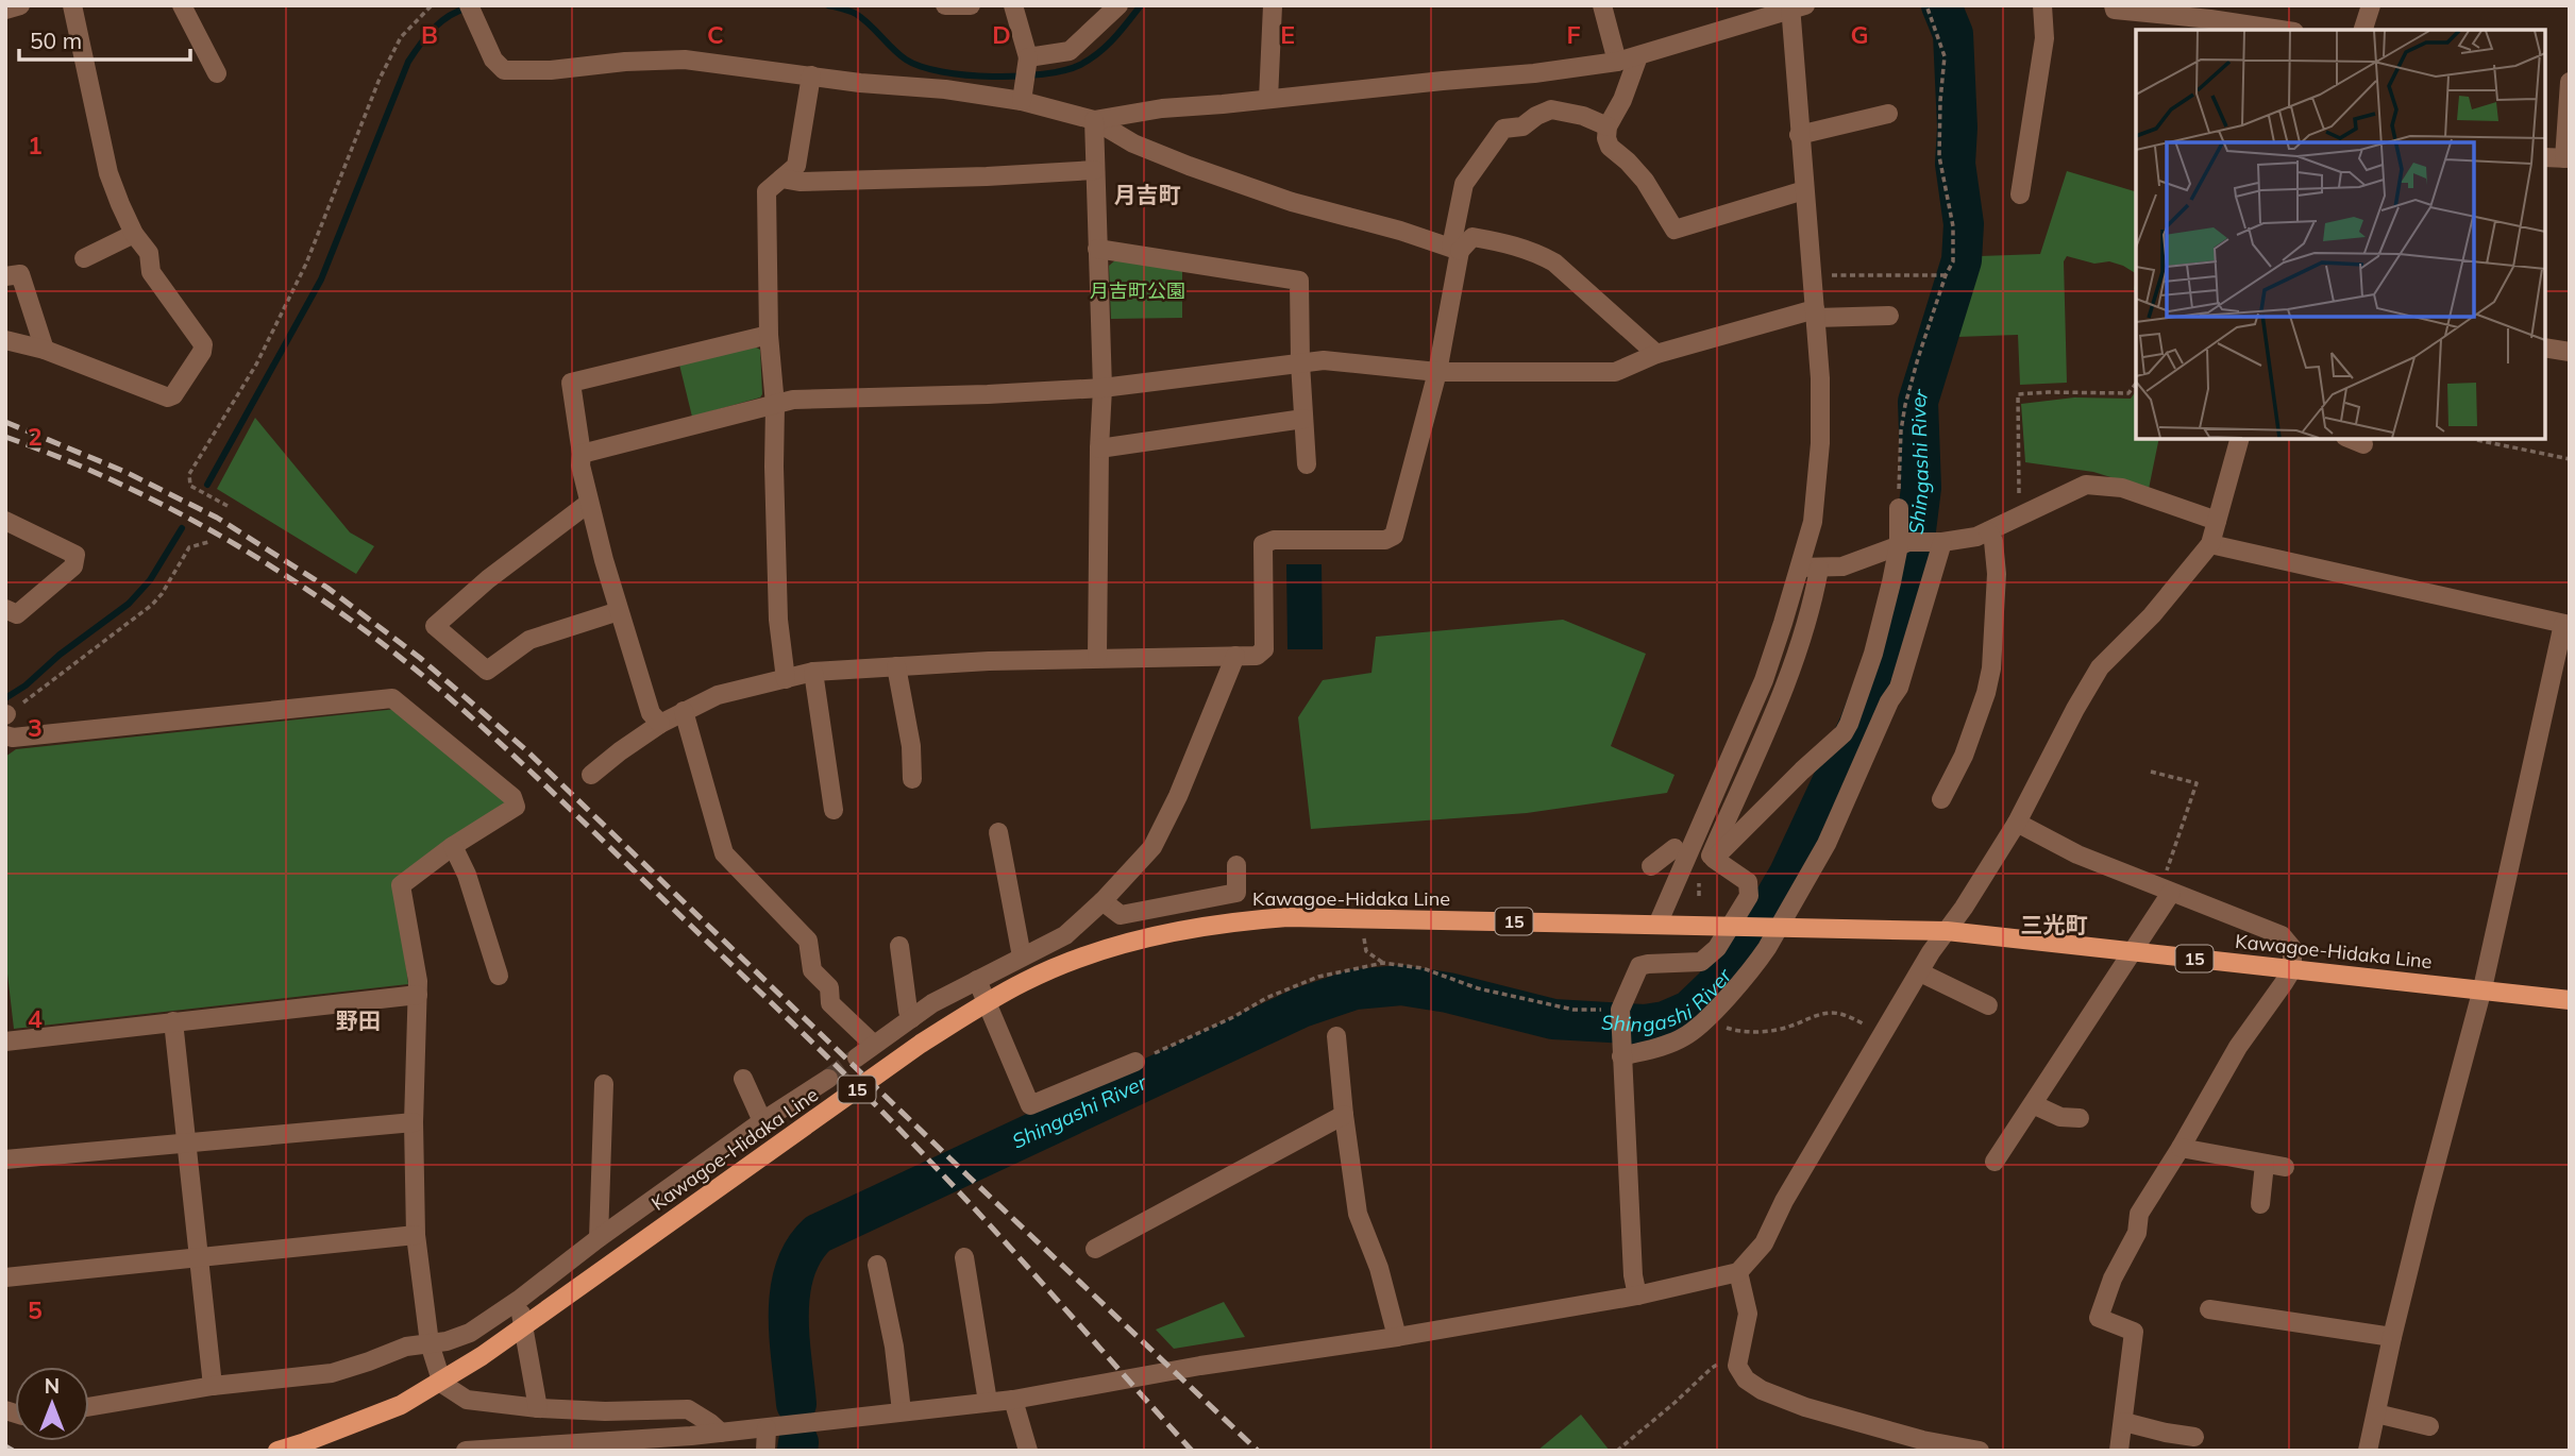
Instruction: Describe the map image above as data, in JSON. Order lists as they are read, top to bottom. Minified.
{"streets":{"main road":["Kawagoe-Hidaka Line","15"]},"districts":["月吉町","三光町","野田"],"water":["Shingashi River"],"parks":["月吉町公園"],"scale_bar":"50 m","north":"top","grid":{"columns":["B","C","D","E","F","G"],"rows":["1","2","3","4","5"]}}
